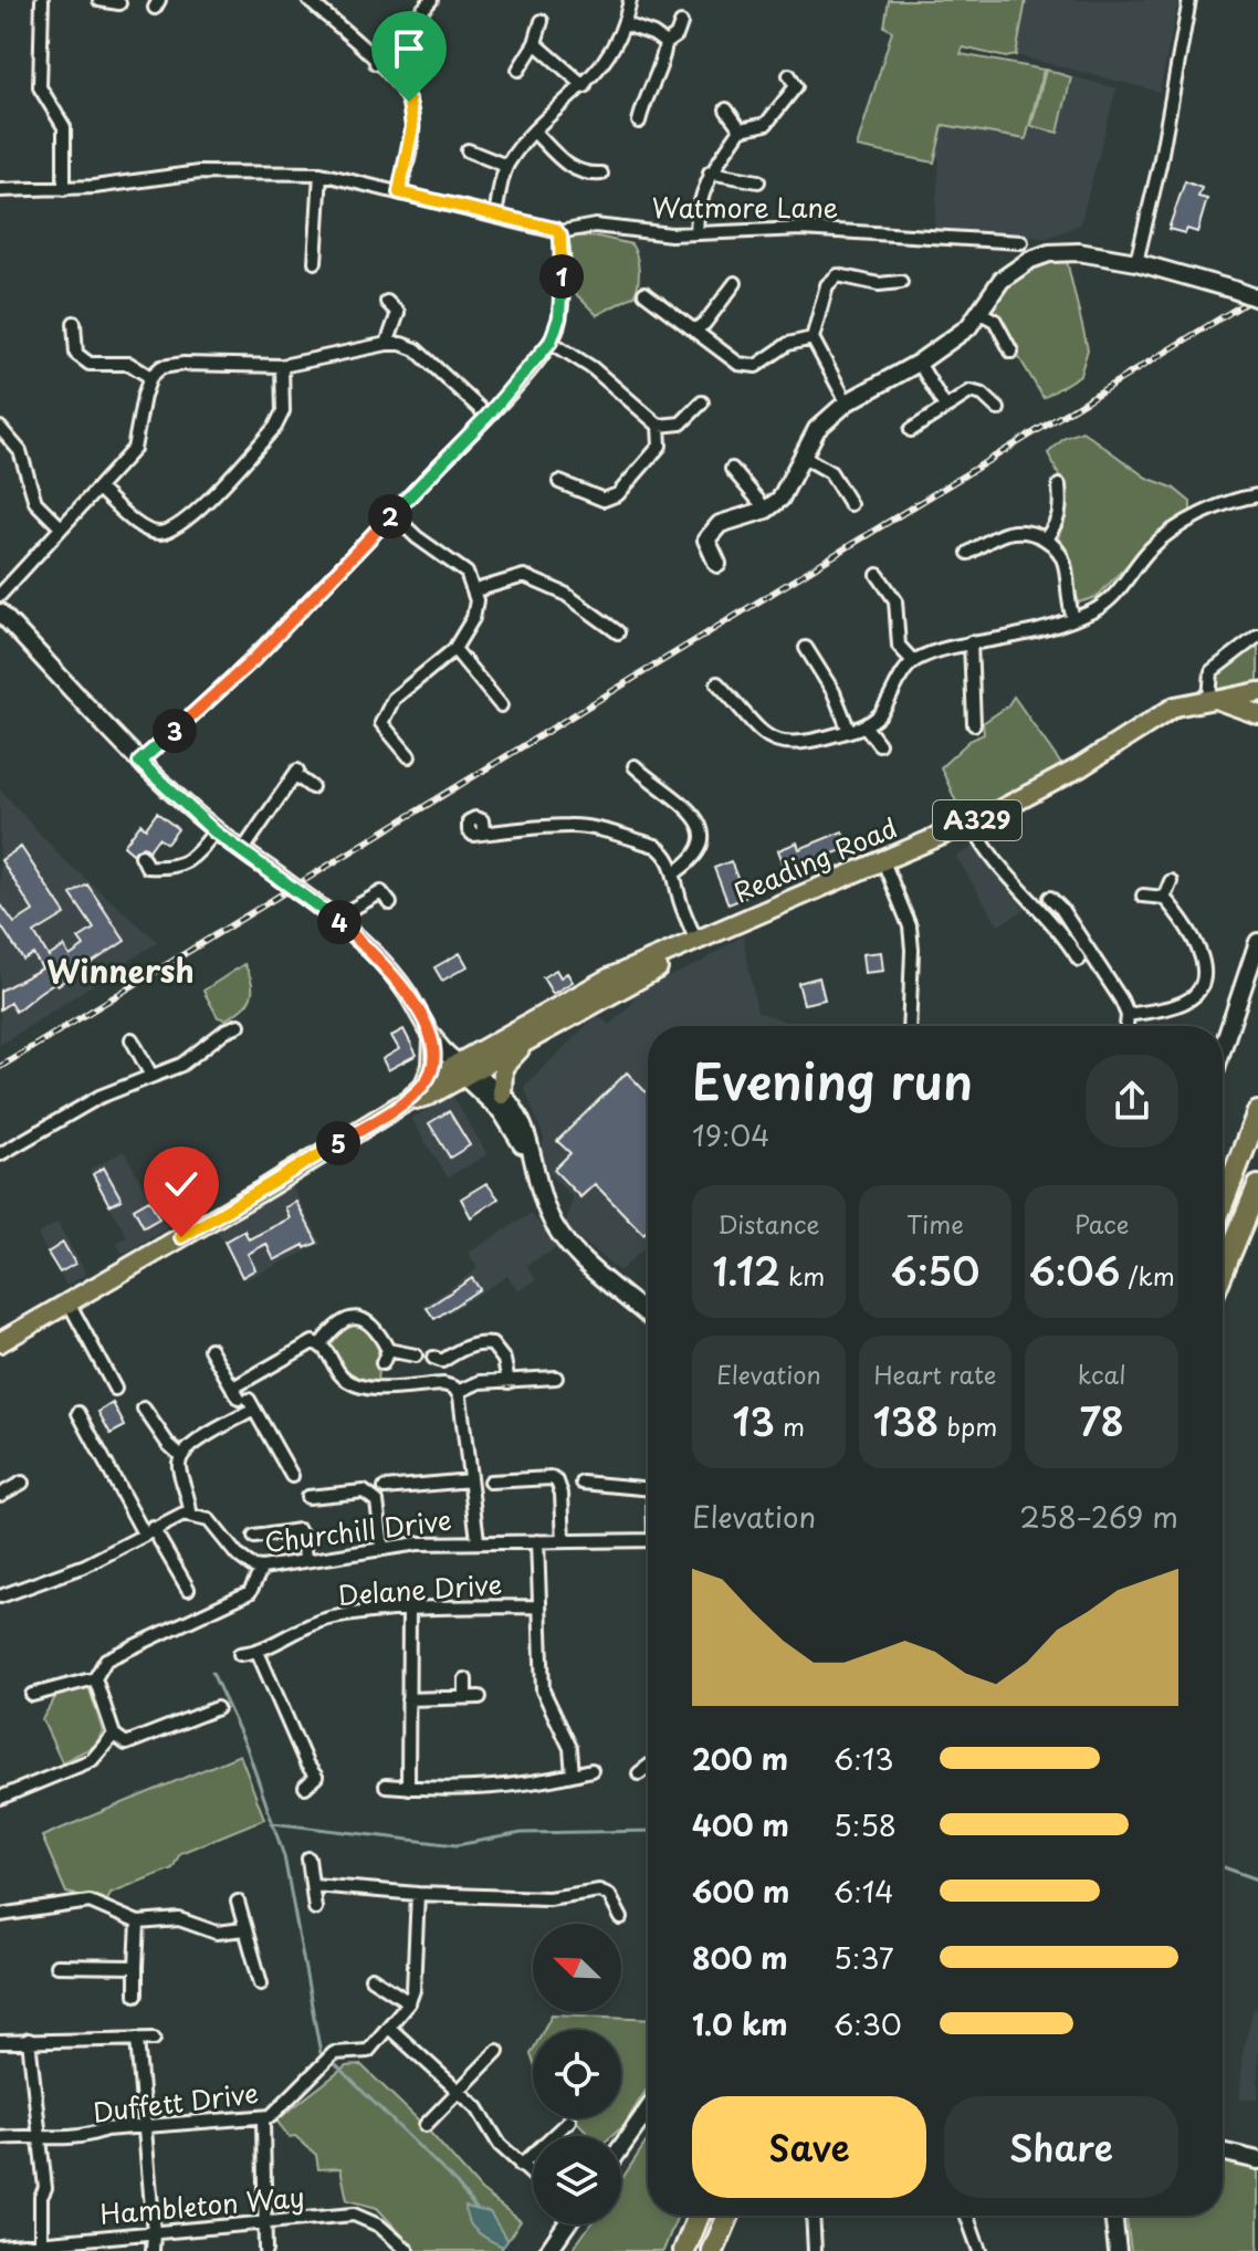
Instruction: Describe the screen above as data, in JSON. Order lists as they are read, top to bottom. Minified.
{"streets":{"main road":["A329","Reading Road"],"street":["Watmore Lane","Churchill Drive","Delane Drive","Duffett Drive","Hambleton Way"]},"districts":["Winnersh"],"north":"top left","page":{"pins":["1","2","3","4","5"],"heading":["Evening run","19:04"],"stats":[["Distance","1.12 km"],["Time","6:50"],["Pace","6:06 /km"],["Elevation","13 m"],["Heart rate","138 bpm"],["kcal","78"]],"chart":["Elevation","258–269 m"],"list":[{"name":"200 m","note":"6:13"},{"name":"400 m","note":"5:58"},{"name":"600 m","note":"6:14"},{"name":"800 m","note":"5:37"},{"name":"1.0 km","note":"6:30"}],"buttons":["Save","Share"]}}
